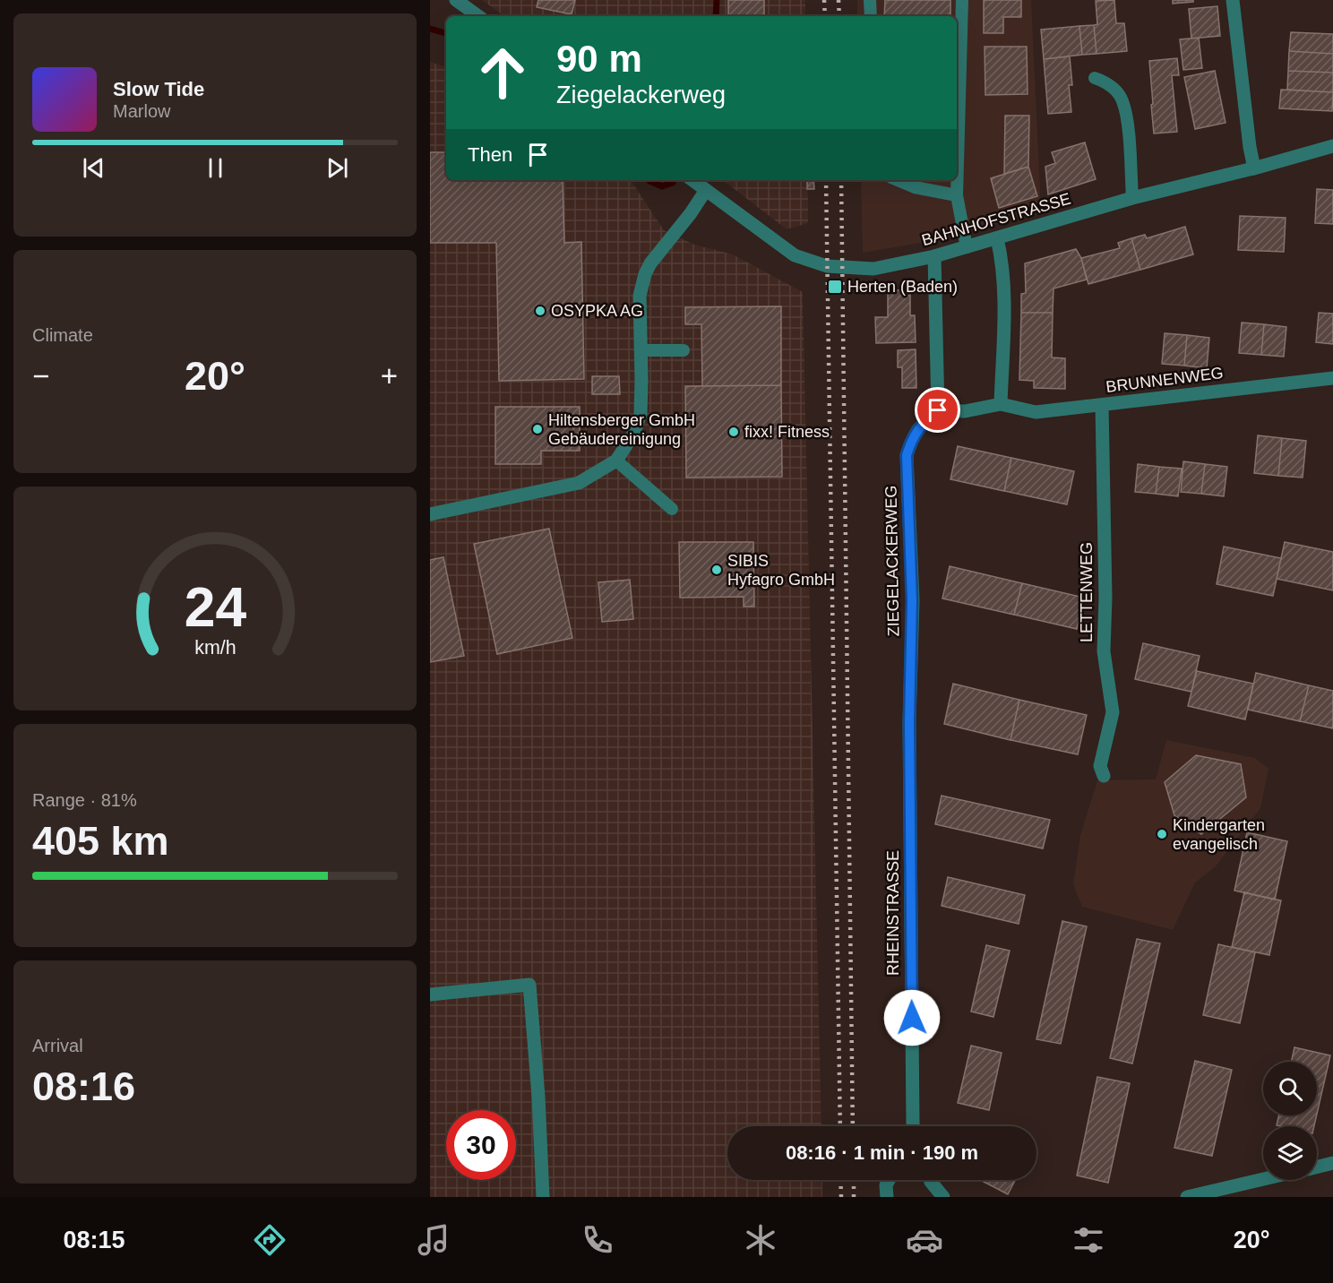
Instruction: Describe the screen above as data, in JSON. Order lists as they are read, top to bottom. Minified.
{"streets":{"street":["BAHNHOFSTRASSE","BRUNNENWEG","ZIEGELACKERWEG","LETTENWEG","RHEINSTRASSE"]},"crossings":[["BRUNNENWEG","LETTENWEG"],["ZIEGELACKERWEG","RHEINSTRASSE"]],"places":{"transit":["Herten (Baden)"],"other":["OSYPKA AG","Hiltensberger GmbH Gebäudereinigung","fixx! Fitness","SIBIS Hyfagro GmbH","Kindergarten evangelisch"]},"page":{"turn":["90 m","Ziegelackerweg"],"song":["Slow Tide","Marlow"],"then":"Then","tile":["Climate",["Range · 81%","405 km"],["Arrival","08:16"]],"heat":["−","20°","+"],"limit":"30","trip":"08:16 · 1 min · 190 m","tabs":["08:15","20°"],"gauge":["24","km/h"]}}
